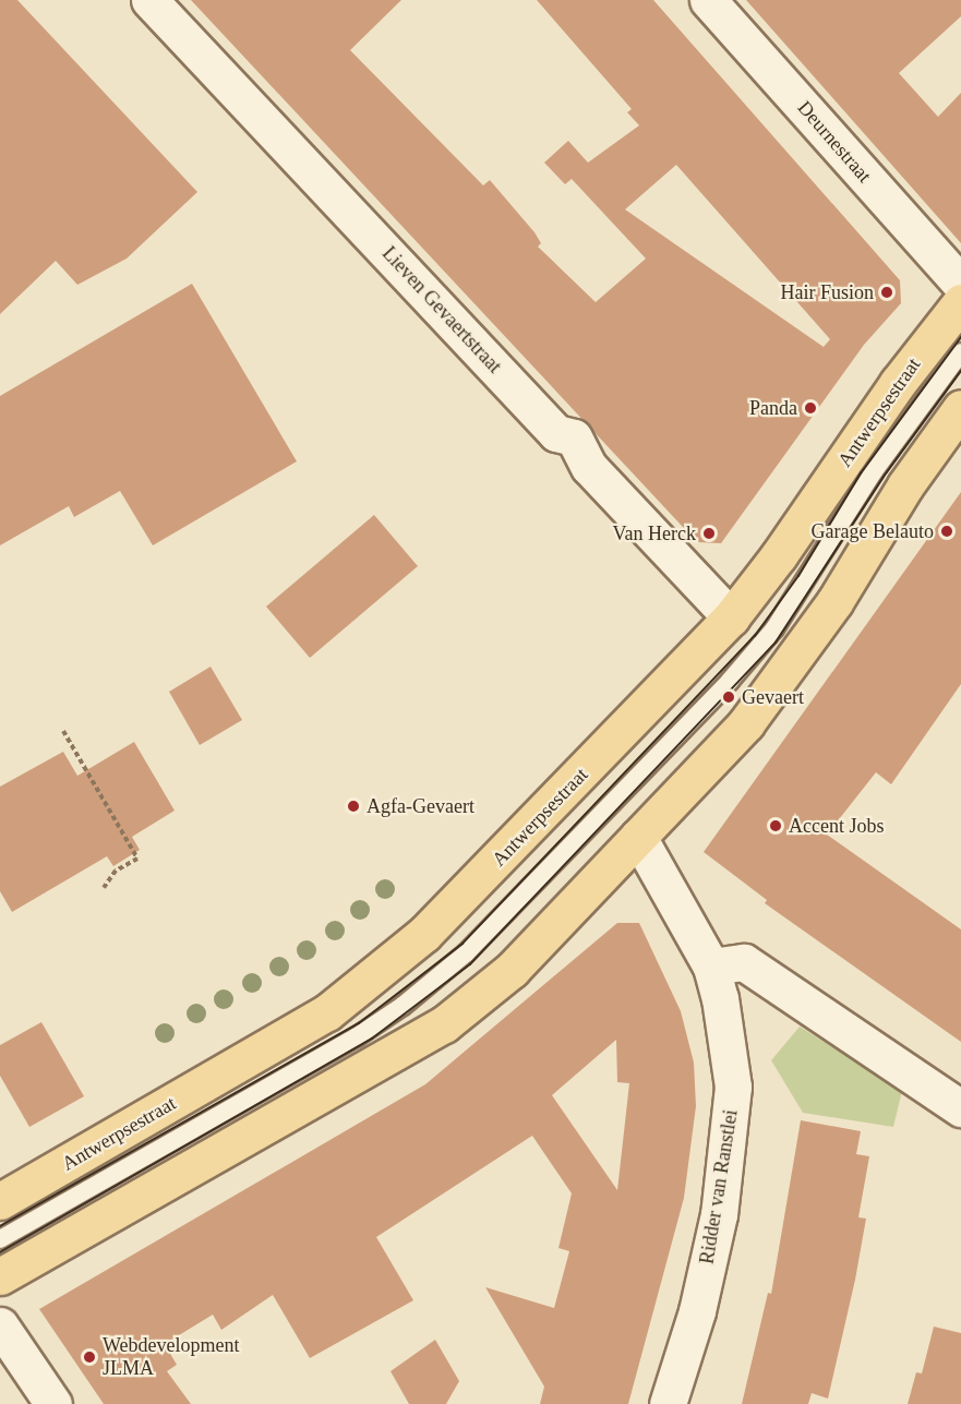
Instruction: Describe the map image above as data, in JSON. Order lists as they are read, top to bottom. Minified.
{"streets":{"main road":["Antwerpsestraat"],"street":["Deurnestraat","Lieven Gevaertstraat","Ridder van Ranstlei"]},"crossings":[["Lieven Gevaertstraat","Antwerpsestraat"]],"places":["Hair Fusion","Panda","Garage Belauto","Van Herck","Gevaert","Agfa-Gevaert","Accent Jobs","Webdevelopment JLMA"]}
